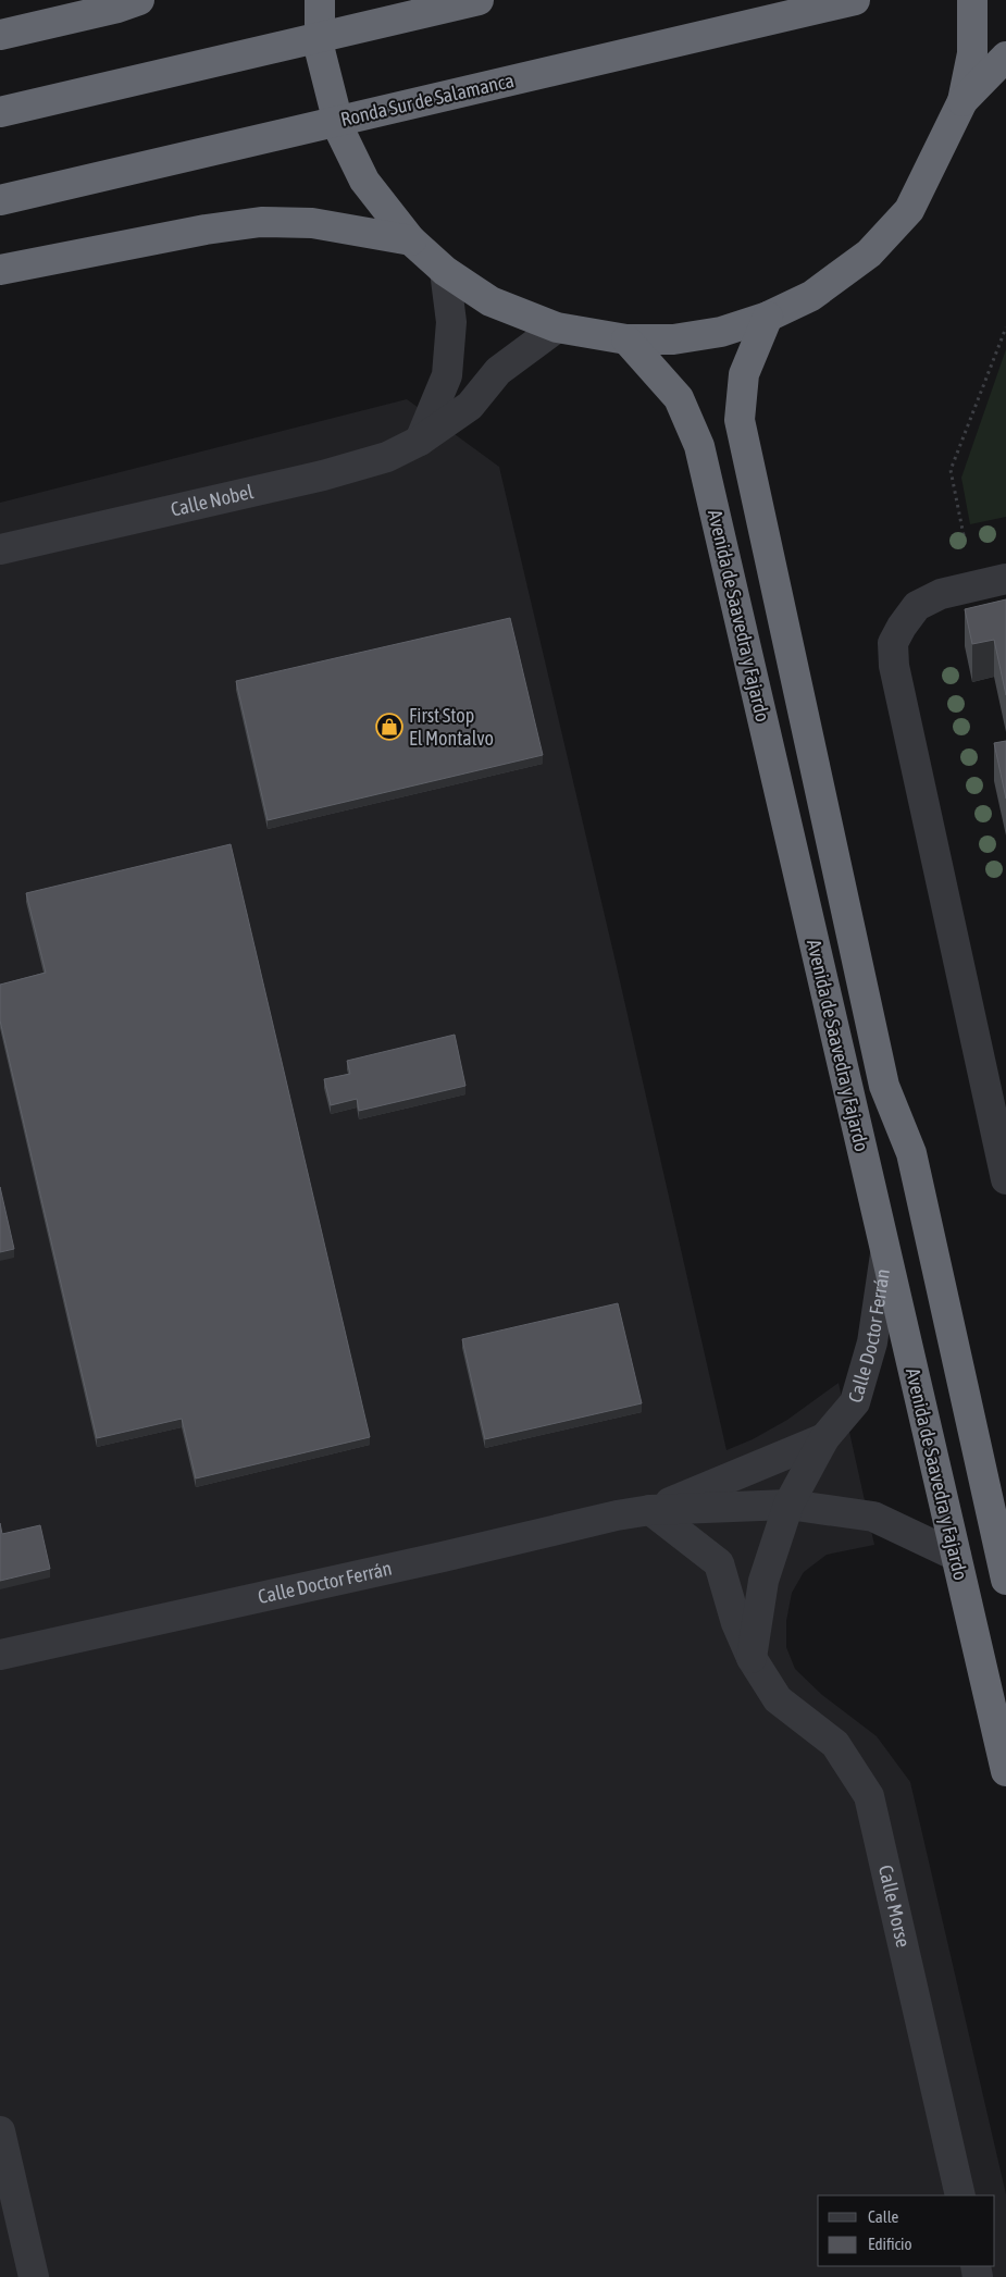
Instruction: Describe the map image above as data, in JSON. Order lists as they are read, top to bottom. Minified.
{"streets":{"highway":["Ronda Sur de Salamanca","Avenida de Saavedra y Fajardo"],"street":["Calle Nobel","Calle Doctor Ferrán","Calle Morse"]},"crossings":[["Avenida de Saavedra y Fajardo","Calle Doctor Ferrán"],["Calle Doctor Ferrán","Calle Morse"]],"places":{"shop":["First Stop El Montalvo"]},"legend":["Calle","Edificio"]}
